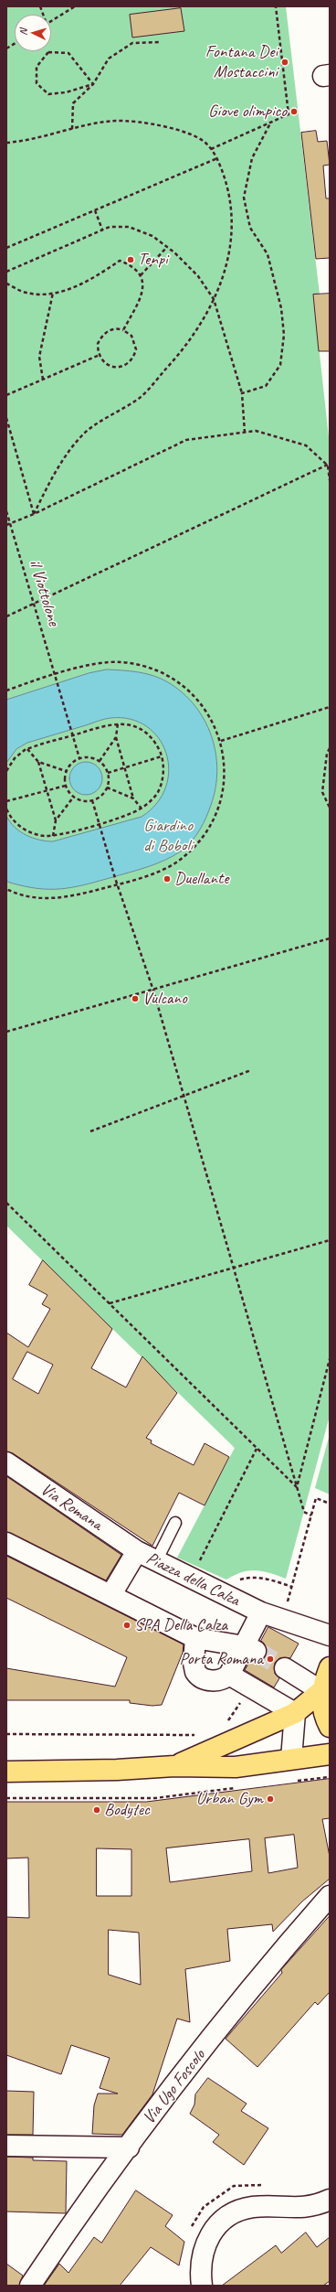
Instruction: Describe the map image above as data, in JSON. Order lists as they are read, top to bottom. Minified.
{"streets":{"street":["Via Romana","Piazza della Calza","Via Ugo Foscolo"],"path":["il Viottolone"]},"crossings":[["Via Romana","Piazza della Calza"]],"parks":["Giardino di Boboli"],"places":["Fontana Dei Mostaccini","Giove olimpico","Tenpi","Duellante","Vulcano","SPA Della Calza","Porta Romana","Urban Gym","Bodytec"],"north":"left"}
